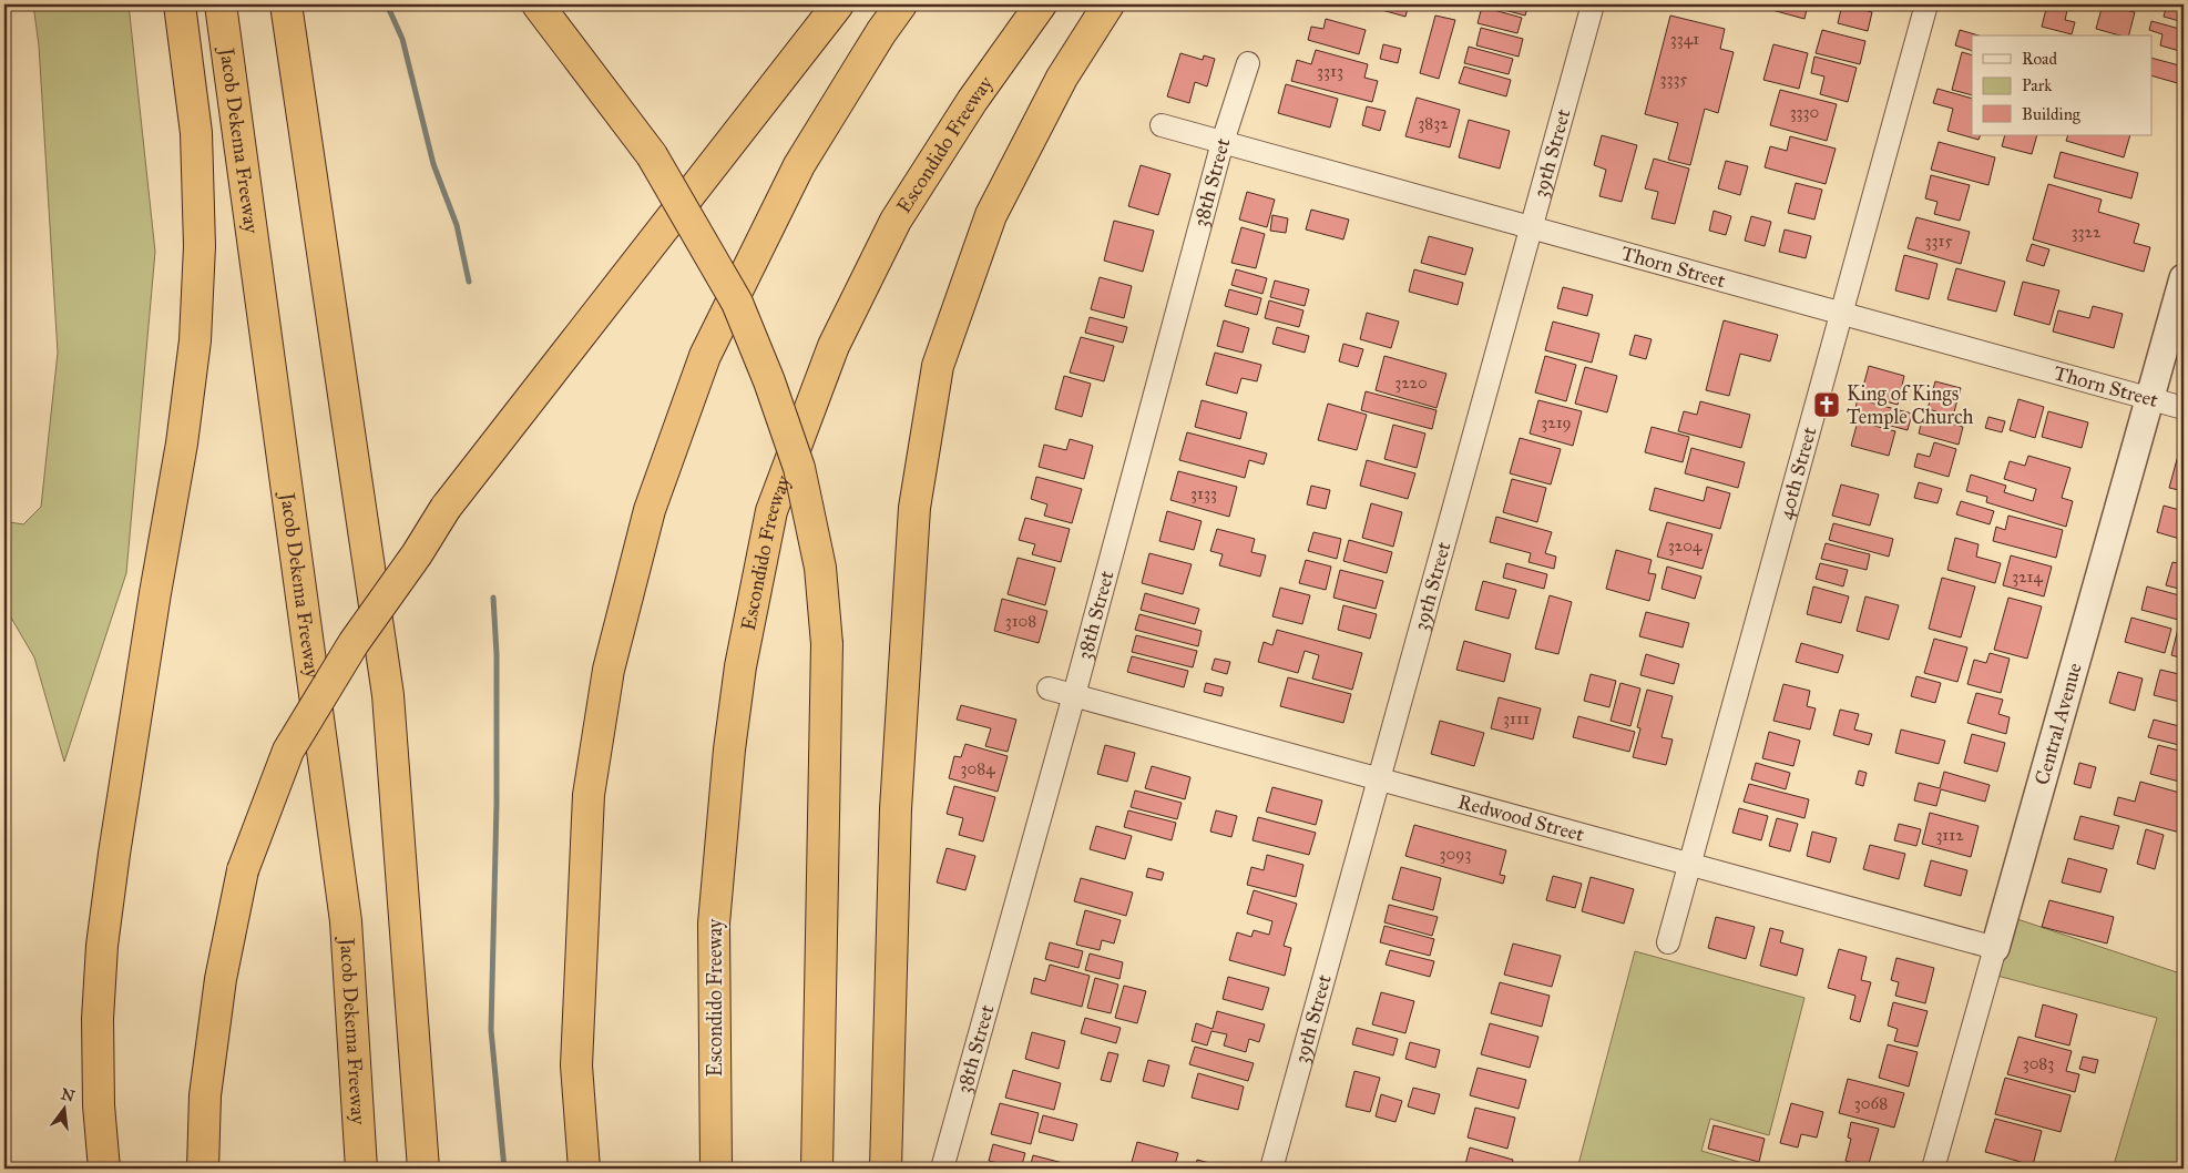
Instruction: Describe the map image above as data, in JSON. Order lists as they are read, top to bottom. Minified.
{"streets":{"highway":["Jacob Dekema Freeway","Escondido Freeway"],"street":["39th Street","38th Street","Thorn Street","40th Street","Central Avenue","Redwood Street"]},"crossings":[["39th Street","Thorn Street"],["39th Street","Redwood Street"],["38th Street","Thorn Street"],["38th Street","Redwood Street"],["Thorn Street","40th Street"],["Thorn Street","Central Avenue"],["40th Street","Redwood Street"],["Central Avenue","Redwood Street"]],"places":{"church":["King of Kings Temple Church"]},"house_numbers":["3341","3313","3335","3330","3832","3322","3315","3220","3219","3133","3204","3214","3108","3111","3084","3112","3093","3083","3068"],"legend":["Road","Park","Building"],"north":"top"}
